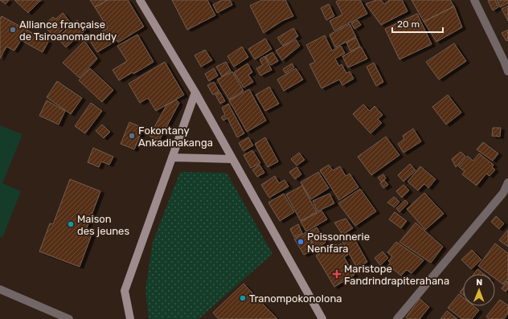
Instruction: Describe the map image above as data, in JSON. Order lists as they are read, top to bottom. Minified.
{"places":{"other":["Alliance française de Tsiroanomandidy","Fokontany Ankadinakanga","Maison des jeunes","Poissonnerie Nenifara","Tranompokonolona"],"health":["Maristope Fandrindrapiterahana"]},"scale_bar":"20 m","north":"top"}
